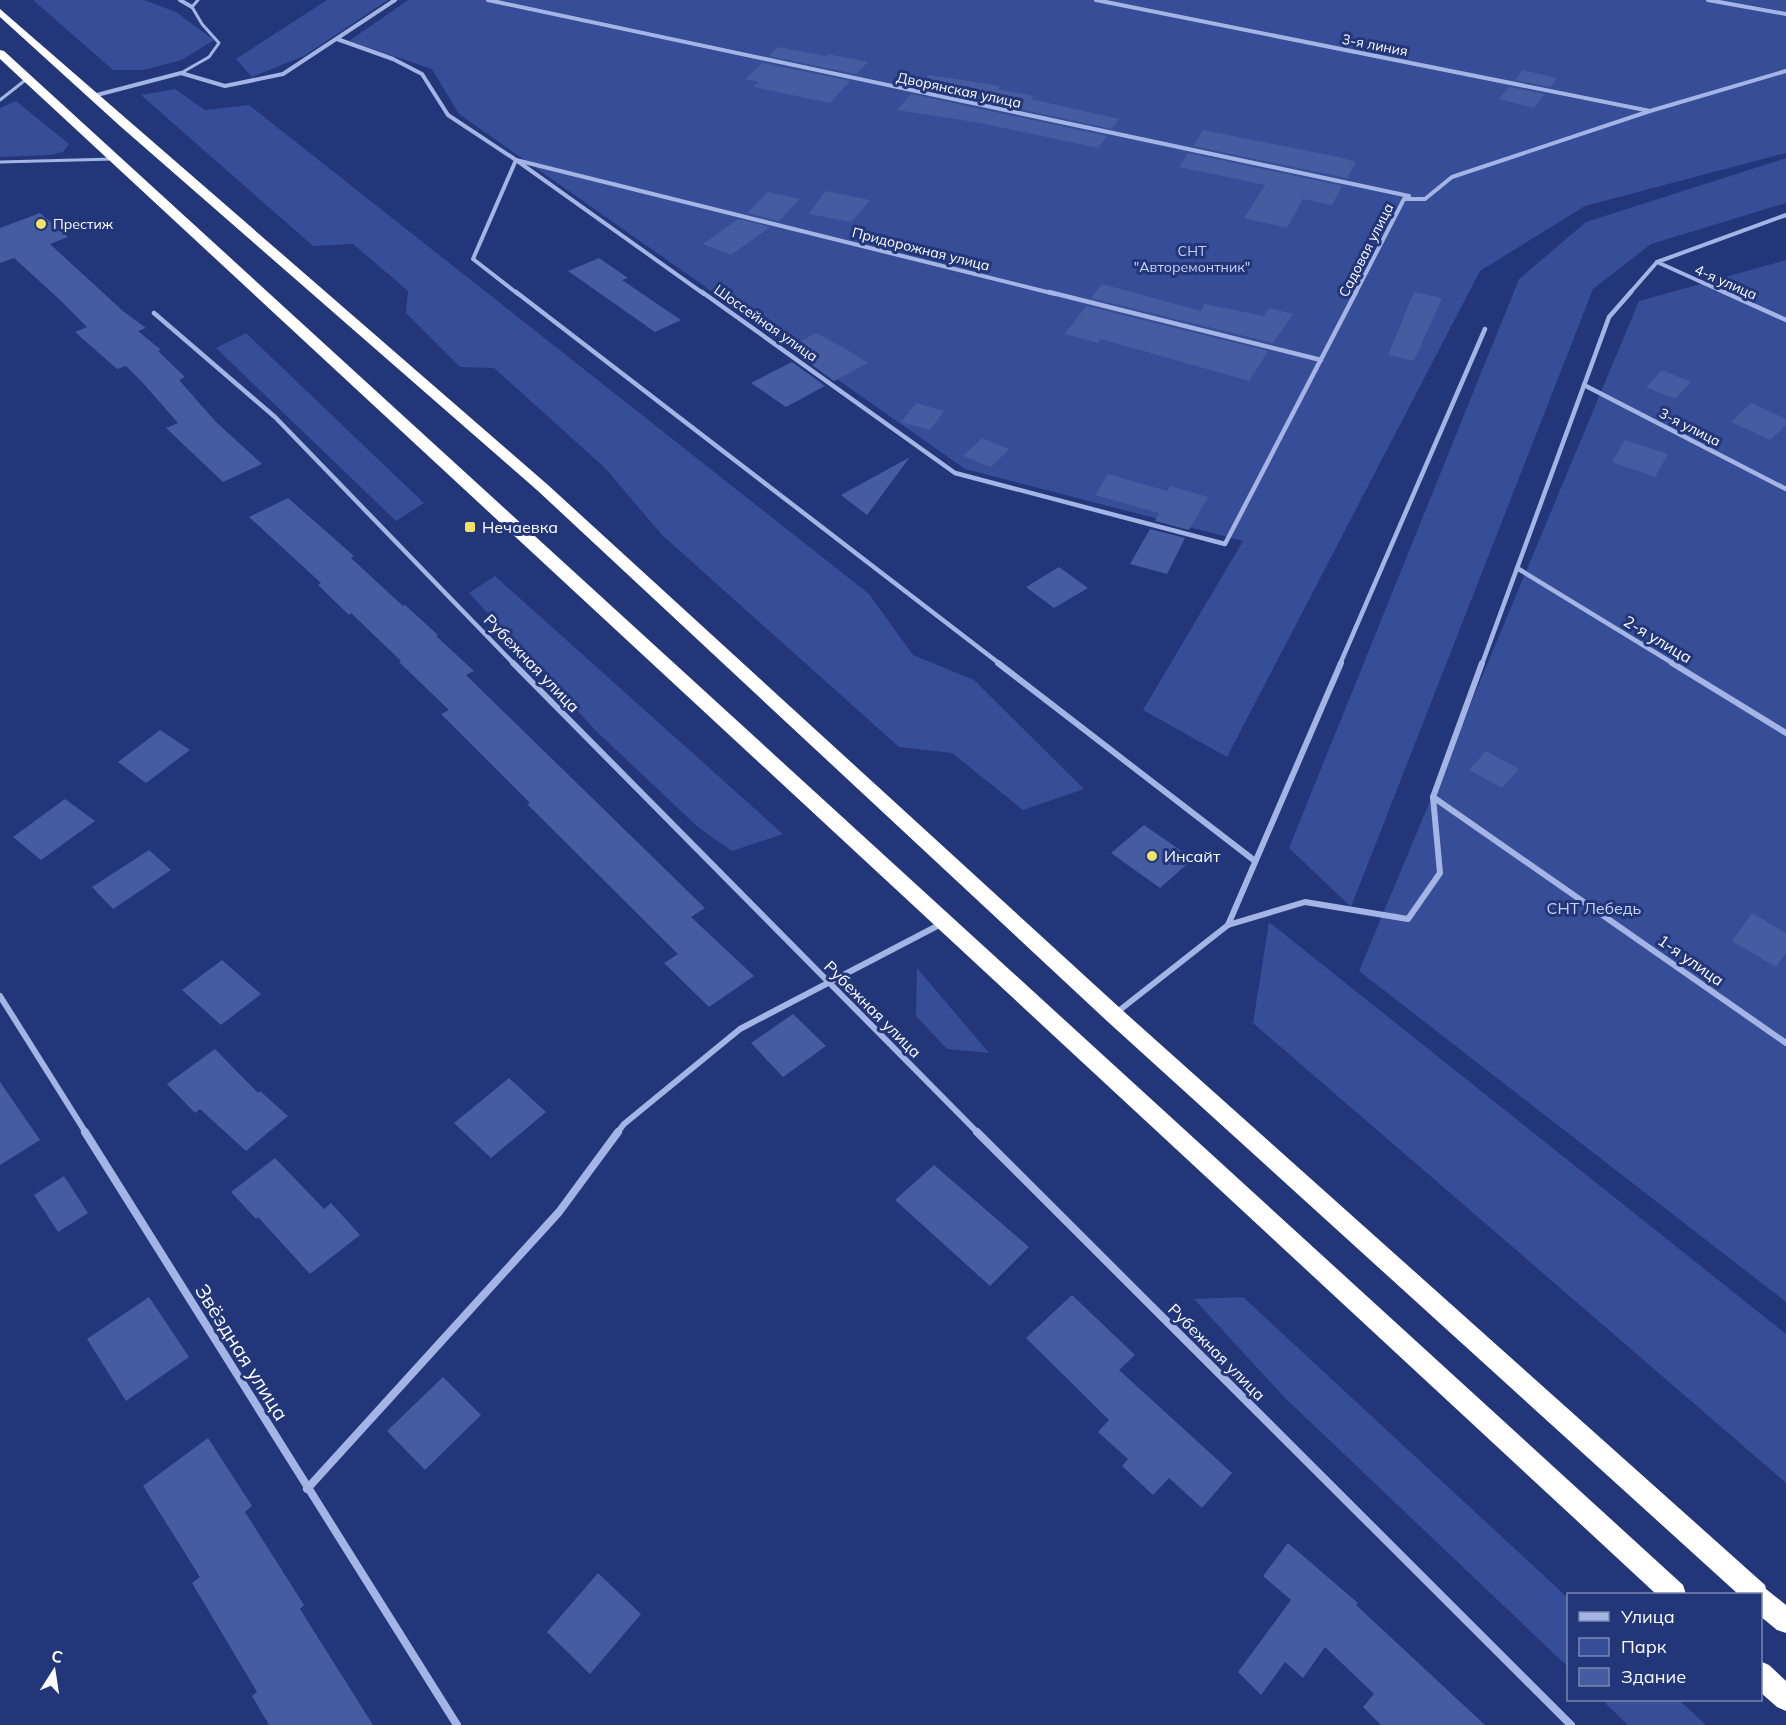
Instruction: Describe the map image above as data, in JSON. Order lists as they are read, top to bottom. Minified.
{"streets":{"street":["3-я линия","Дворянская улица","Придорожная улица","Садовая улица","4-я улица","Шоссейная улица","3-я улица","2-я улица","Рубежная улица","1-я улица","Звёздная улица"]},"crossings":[["3-я линия","Садовая улица"],["Дворянская улица","Садовая улица"],["Придорожная улица","Садовая улица"],["Придорожная улица","Шоссейная улица"],["Садовая улица","Шоссейная улица"]],"parks":["СНТ \"Авторемонтник\"","СНТ Лебедь"],"places":{"other":["Престиж","Инсайт"],"transit":["Нечаевка"]},"legend":["Улица","Парк","Здание"],"north":"top"}
